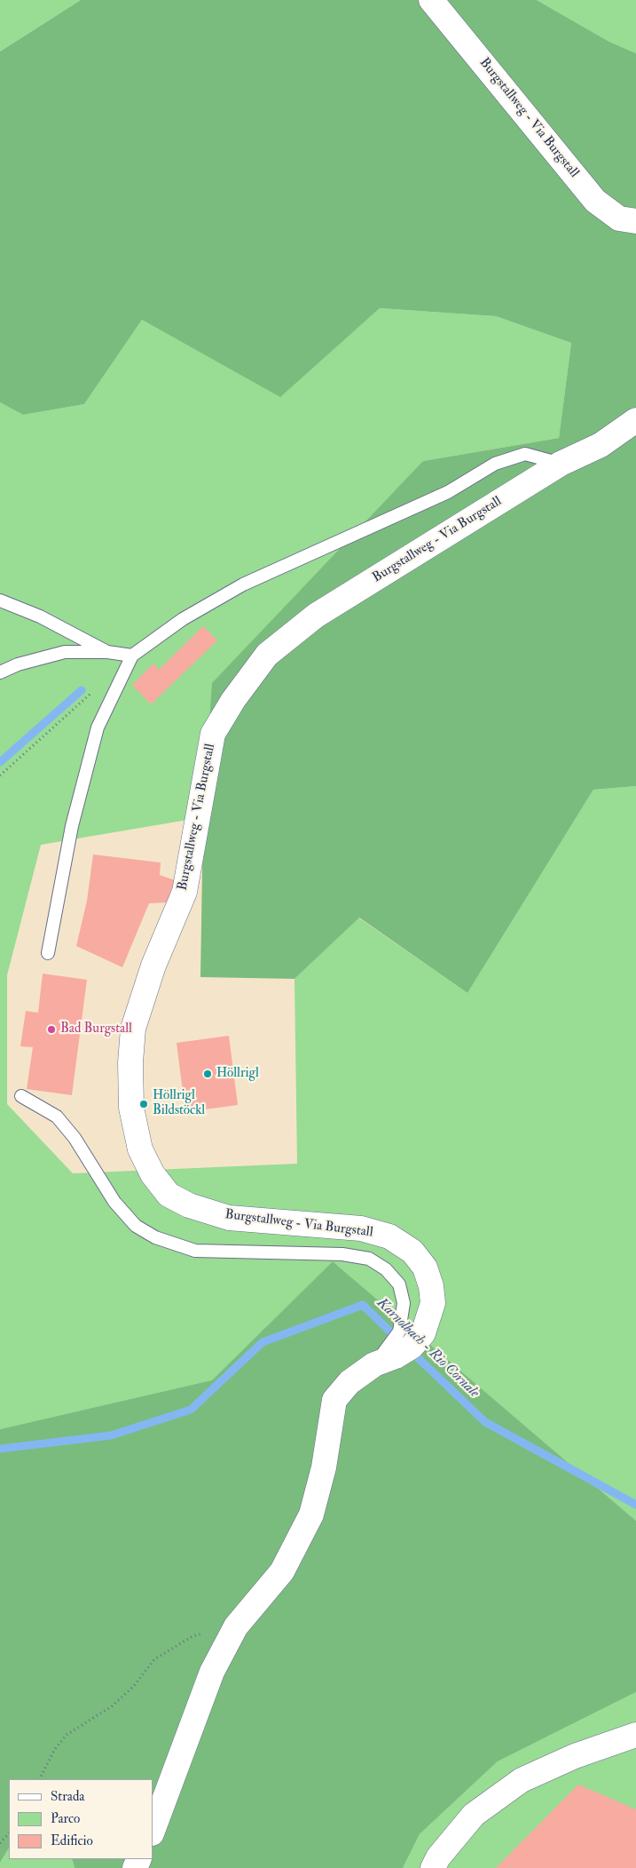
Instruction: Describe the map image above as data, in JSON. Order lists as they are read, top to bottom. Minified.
{"streets":{"street":["Burgstallweg - Via Burgstall"]},"water":["Karnolbach - Rio Cornale"],"places":["Bad Burgstall","Höllrigl","Höllrigl Bildstöckl"],"legend":["Strada","Parco","Edificio"]}
